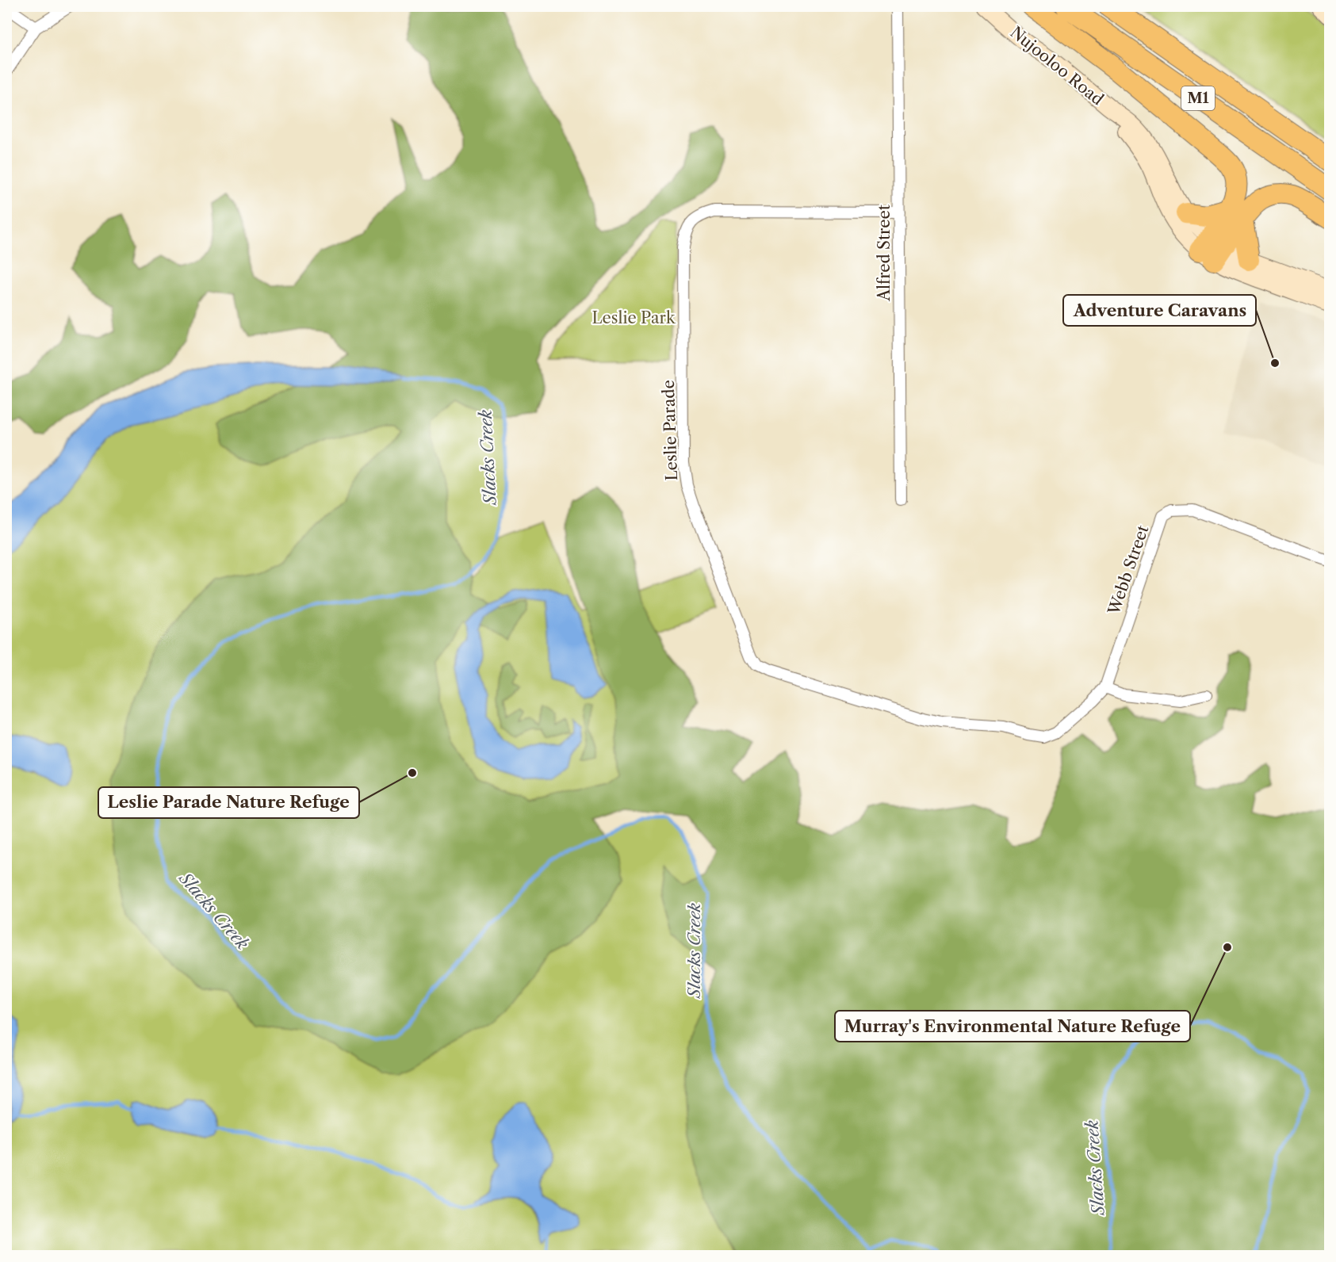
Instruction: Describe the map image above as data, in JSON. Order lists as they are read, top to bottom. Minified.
{"streets":{"highway":["M1"],"street":["Nujooloo Road","Alfred Street","Leslie Parade","Webb Street"]},"crossings":[["Alfred Street","Leslie Parade"],["Leslie Parade","Webb Street"]],"water":["Slacks Creek"],"parks":["Leslie Park"],"places":["Adventure Caravans","Leslie Parade Nature Refuge","Murray's Environmental Nature Refuge"]}
